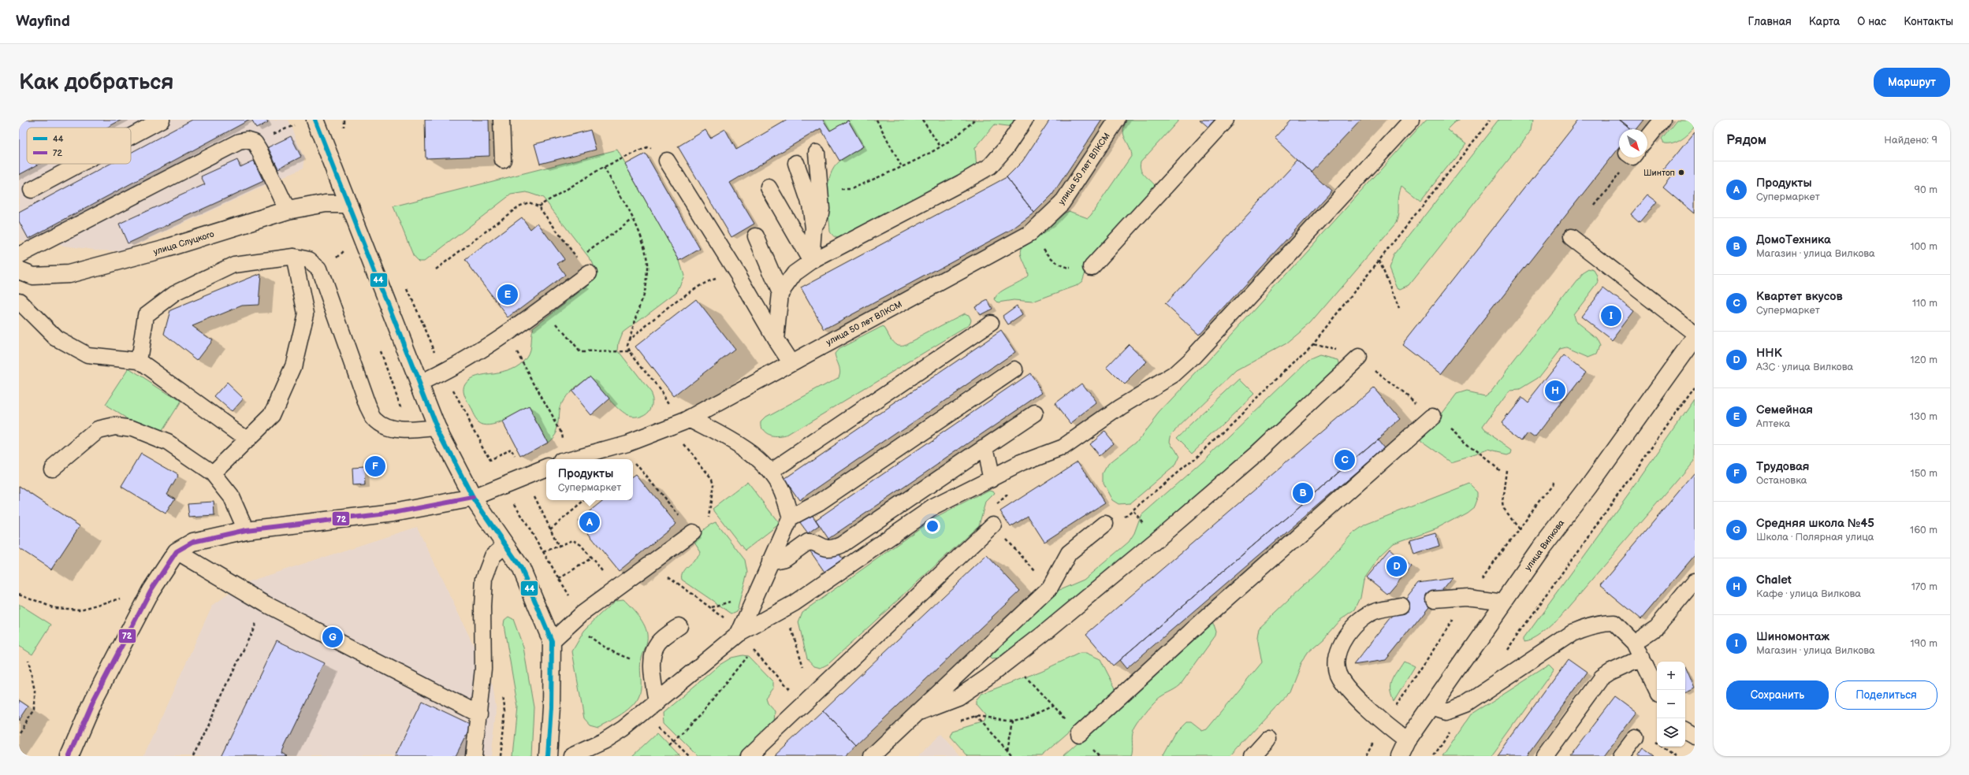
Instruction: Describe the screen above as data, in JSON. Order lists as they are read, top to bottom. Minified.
{"streets":{"main road":["улица Слуцкого","улица Вилкова"],"lane":["улица 50 лет ВЛКСМ"]},"places":["Шинтоп"],"lines":["transit line 44","transit line 72"],"legend":["44","72"],"north":"bottom right","page":{"header":"Wayfind","nav":["Главная","Карта","О нас","Контакты"],"buttons":["Маршрут",["Сохранить","Поделиться"]],"title":"Как добраться","heading":["Рядом","Найдено: 9"],"list":[{"mark":"A","name":"Продукты","note":"Супермаркет","value":"90 m"},{"mark":"B","name":"ДомоТехника","note":"Магазин · улица Вилкова","value":"100 m"},{"mark":"C","name":"Квартет вкусов","note":"Супермаркет","value":"110 m"},{"mark":"D","name":"ННК","note":"АЗС · улица Вилкова","value":"120 m"},{"mark":"E","name":"Семейная","note":"Аптека","value":"130 m"},{"mark":"F","name":"Трудовая","note":"Остановка","value":"150 m"},{"mark":"G","name":"Средняя школа №45","note":"Школа · Полярная улица","value":"160 m"},{"mark":"H","name":"Chalet","note":"Кафе · улица Вилкова","value":"170 m"},{"mark":"I","name":"Шиномонтаж","note":"Магазин · улица Вилкова","value":"190 m"}],"pins":["E","I","H","C","F","B","A","D","G"],"popup":["Продукты","Супермаркет"],"map_buttons":["+","−"]}}
